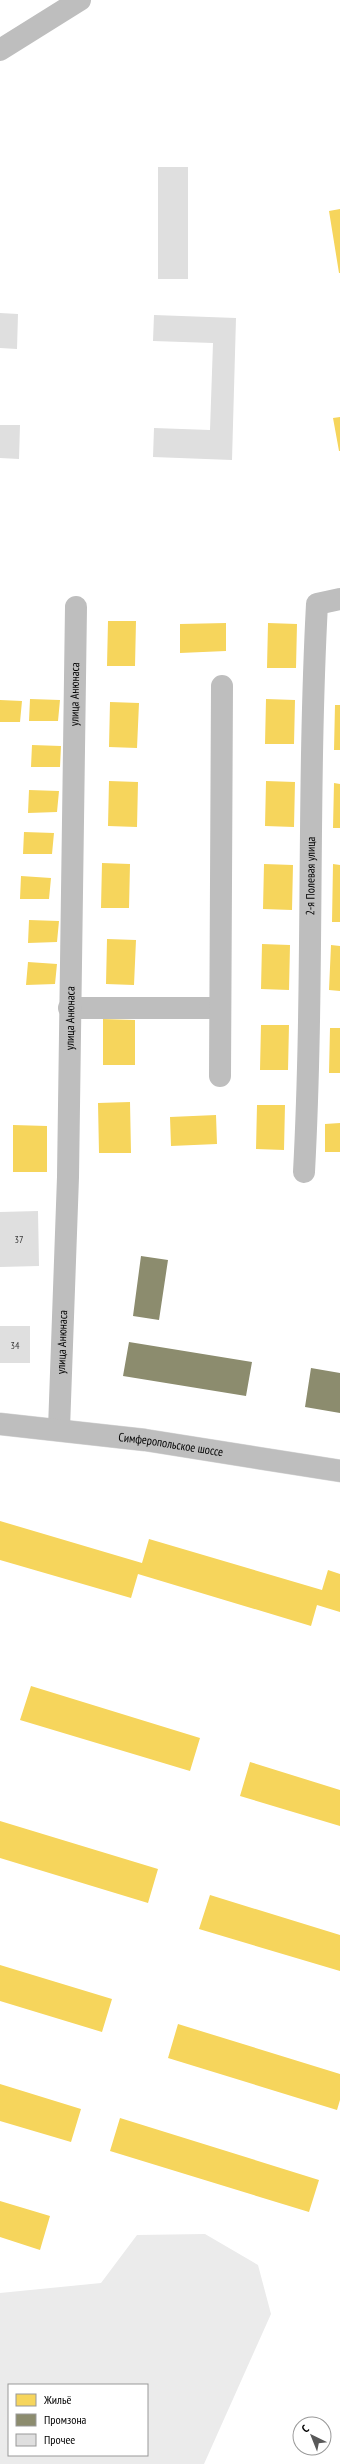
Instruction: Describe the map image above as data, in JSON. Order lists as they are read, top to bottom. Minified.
{"streets":{"street":["улица Анюнаса","2-я Полевая улица","Симферопольское шоссе"]},"crossings":[["улица Анюнаса","Симферопольское шоссе"]],"house_numbers":["37","34"],"legend":["Жильё","Промзона","Прочее"],"north":"top left"}
